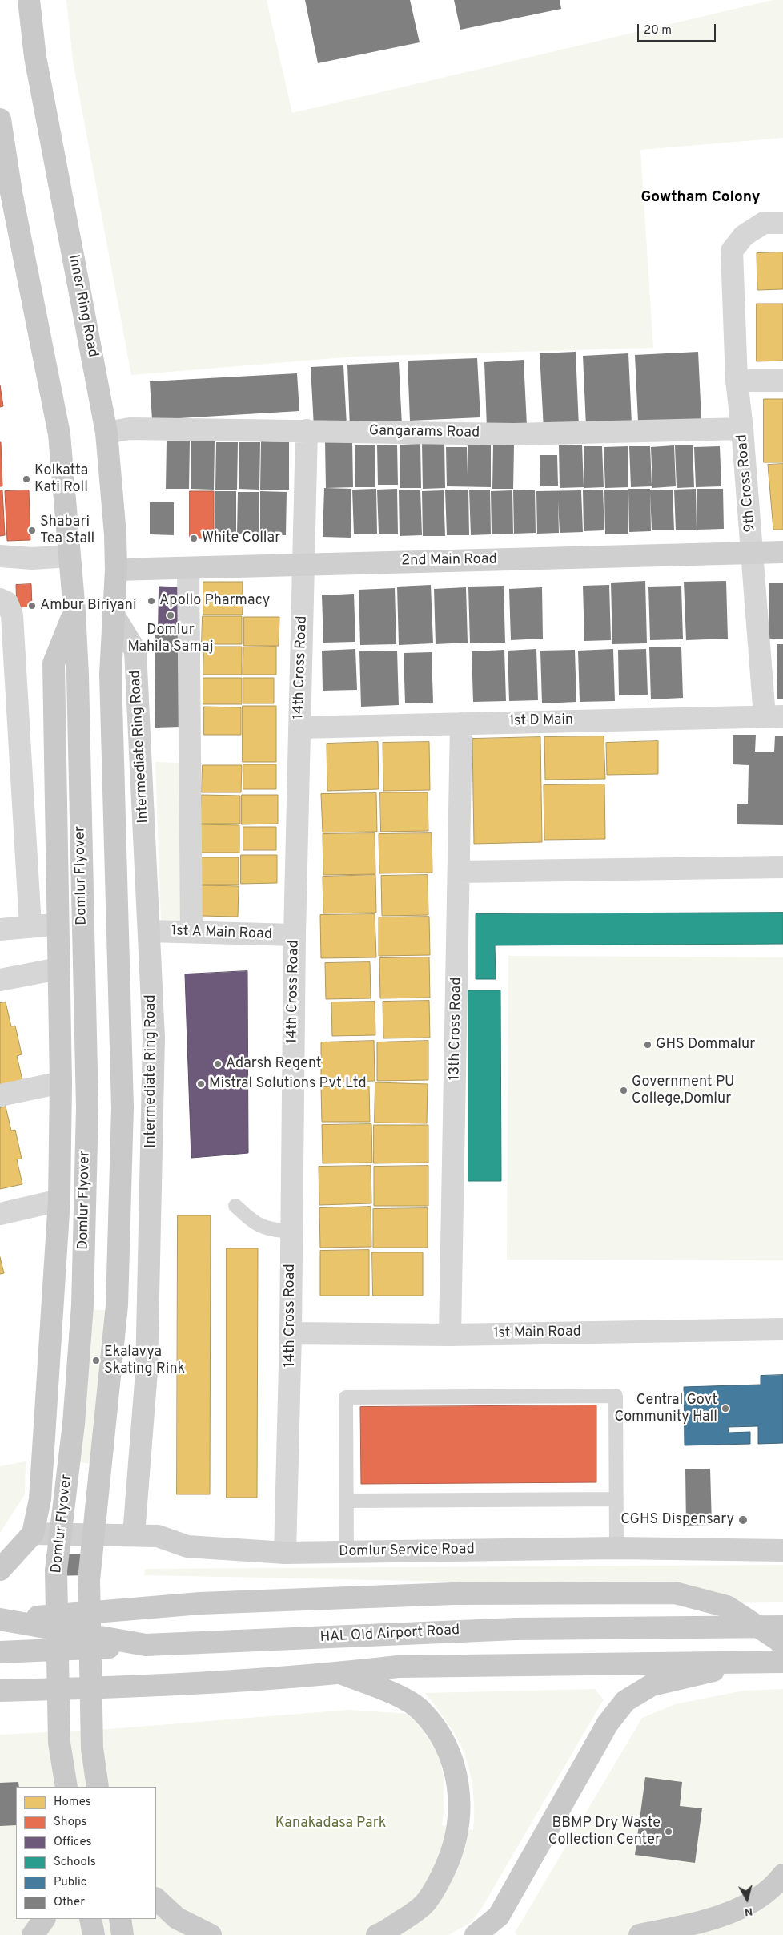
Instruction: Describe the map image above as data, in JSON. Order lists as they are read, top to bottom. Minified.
{"streets":{"main road":["Inner Ring Road","Domlur Flyover","HAL Old Airport Road"],"street":["Gangarams Road","9th Cross Road","2nd Main Road","14th Cross Road","1st D Main","Intermediate Ring Road","1st A Main Road","13th Cross Road","1st Main Road","Domlur Service Road"]},"crossings":[["Inner Ring Road","Gangarams Road"],["Inner Ring Road","2nd Main Road"],["Inner Ring Road","Intermediate Ring Road"],["Gangarams Road","9th Cross Road"],["Gangarams Road","14th Cross Road"],["9th Cross Road","2nd Main Road"],["9th Cross Road","1st D Main"],["2nd Main Road","14th Cross Road"],["14th Cross Road","1st D Main"],["14th Cross Road","1st A Main Road"],["14th Cross Road","1st Main Road"],["14th Cross Road","Domlur Service Road"],["1st D Main","13th Cross Road"],["Intermediate Ring Road","1st A Main Road"],["Intermediate Ring Road","Domlur Service Road"],["13th Cross Road","1st Main Road"]],"districts":["Gowtham Colony"],"parks":["Kanakadasa Park"],"places":["Kolkatta Kati Roll","Shabari Tea Stall","White Collar","Apollo Pharmacy","Ambur Biriyani","Domlur Mahila Samaj","GHS Dommalur","Adarsh Regent","Mistral Solutions Pvt Ltd","Government PU College,Domlur","Ekalavya Skating Rink","Central Govt Community Hall","CGHS Dispensary","BBMP Dry Waste Collection Center"],"legend":["Homes","Shops","Offices","Schools","Public","Other"],"scale_bar":"20 m","north":"bottom"}
